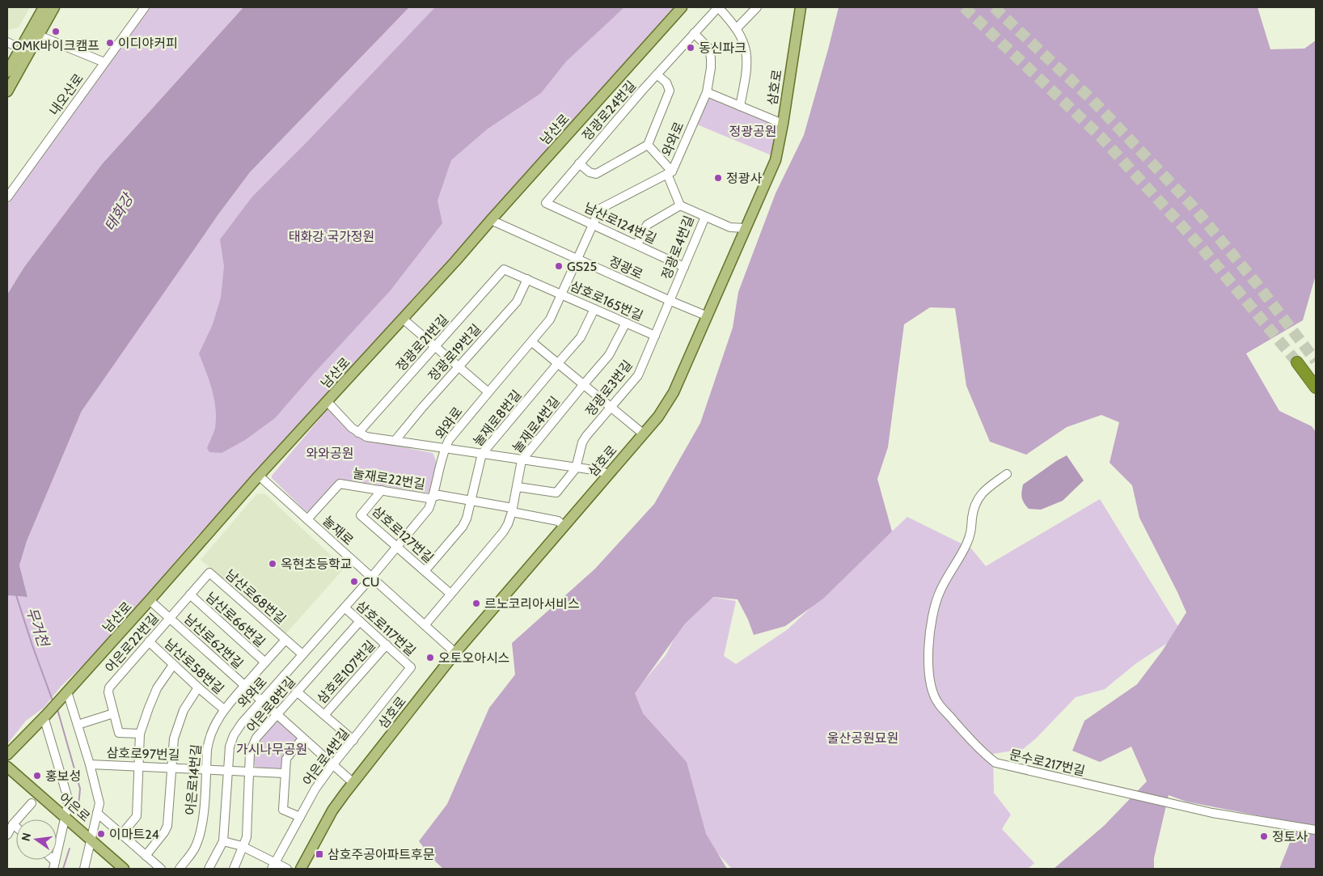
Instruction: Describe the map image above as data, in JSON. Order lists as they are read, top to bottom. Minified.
{"streets":{"main road":["삼호로","남산로","어은로"],"street":["내오산로","정광로24번길","와와로","남산로124번길","정광로4번길","정광로","삼호로165번길","정광로21번길","정광로19번길","정광로3번길","눌재로8번길","눌재로4번길","눌재로22번길","눌재로","삼호로127번길","남산로68번길","남산로66번길","삼호로117번길","남산로62번길","어은로22번길","남산로58번길","삼호로107번길","어은로8번길","삼호로97번길","어은로4번길","문수로217번길","어은로14번길"]},"crossings":[["삼호로","정광로"],["삼호로","눌재로22번길"],["삼호로","눌재로"],["삼호로","남산로62번길"],["정광로24번길","와와로"],["정광로24번길","남산로124번길"],["남산로","정광로"],["남산로","눌재로"],["남산로","남산로62번길"],["와와로","남산로124번길"],["와와로","정광로"],["와와로","삼호로165번길"],["와와로","눌재로22번길"],["와와로","눌재로"],["와와로","삼호로127번길"],["와와로","남산로68번길"],["와와로","삼호로117번길"],["와와로","남산로62번길"],["와와로","삼호로97번길"],["남산로124번길","정광로4번길"],["정광로4번길","정광로"],["정광로4번길","정광로3번길"],["정광로","정광로3번길"],["삼호로165번길","정광로21번길"],["삼호로165번길","정광로19번길"],["삼호로165번길","정광로3번길"],["삼호로165번길","눌재로8번길"],["삼호로165번길","눌재로4번길"],["눌재로8번길","눌재로22번길"],["눌재로8번길","삼호로127번길"],["눌재로4번길","눌재로22번길"],["눌재로4번길","눌재로"],["눌재로4번길","삼호로127번길"],["눌재로22번길","눌재로"],["눌재로22번길","삼호로127번길"],["남산로68번길","어은로22번길"],["남산로68번길","어은로14번길"],["남산로66번길","어은로22번길"],["남산로66번길","어은로14번길"],["삼호로117번길","삼호로107번길"],["삼호로117번길","어은로8번길"],["삼호로117번길","어은로4번길"],["남산로62번길","어은로22번길"],["남산로62번길","어은로8번길"],["남산로62번길","어은로4번길"],["남산로62번길","어은로14번길"],["어은로22번길","남산로58번길"],["남산로58번길","어은로14번길"],["삼호로107번길","어은로8번길"],["삼호로107번길","어은로4번길"],["어은로8번길","삼호로97번길"],["삼호로97번길","어은로14번길"]],"water":["태화강","무거천"],"parks":["정광공원","태화강 국가정원","와와공원","울산공원묘원","가시나무공원"],"places":{"other":["OMK바이크캠프","이디야커피","동신파크","정광사","GS25","옥현초등학교","CU","르노코리아서비스","오토오아시스","홍보성","이마트24","정토사"],"transit":["삼호주공아파트후문"]},"north":"left"}
